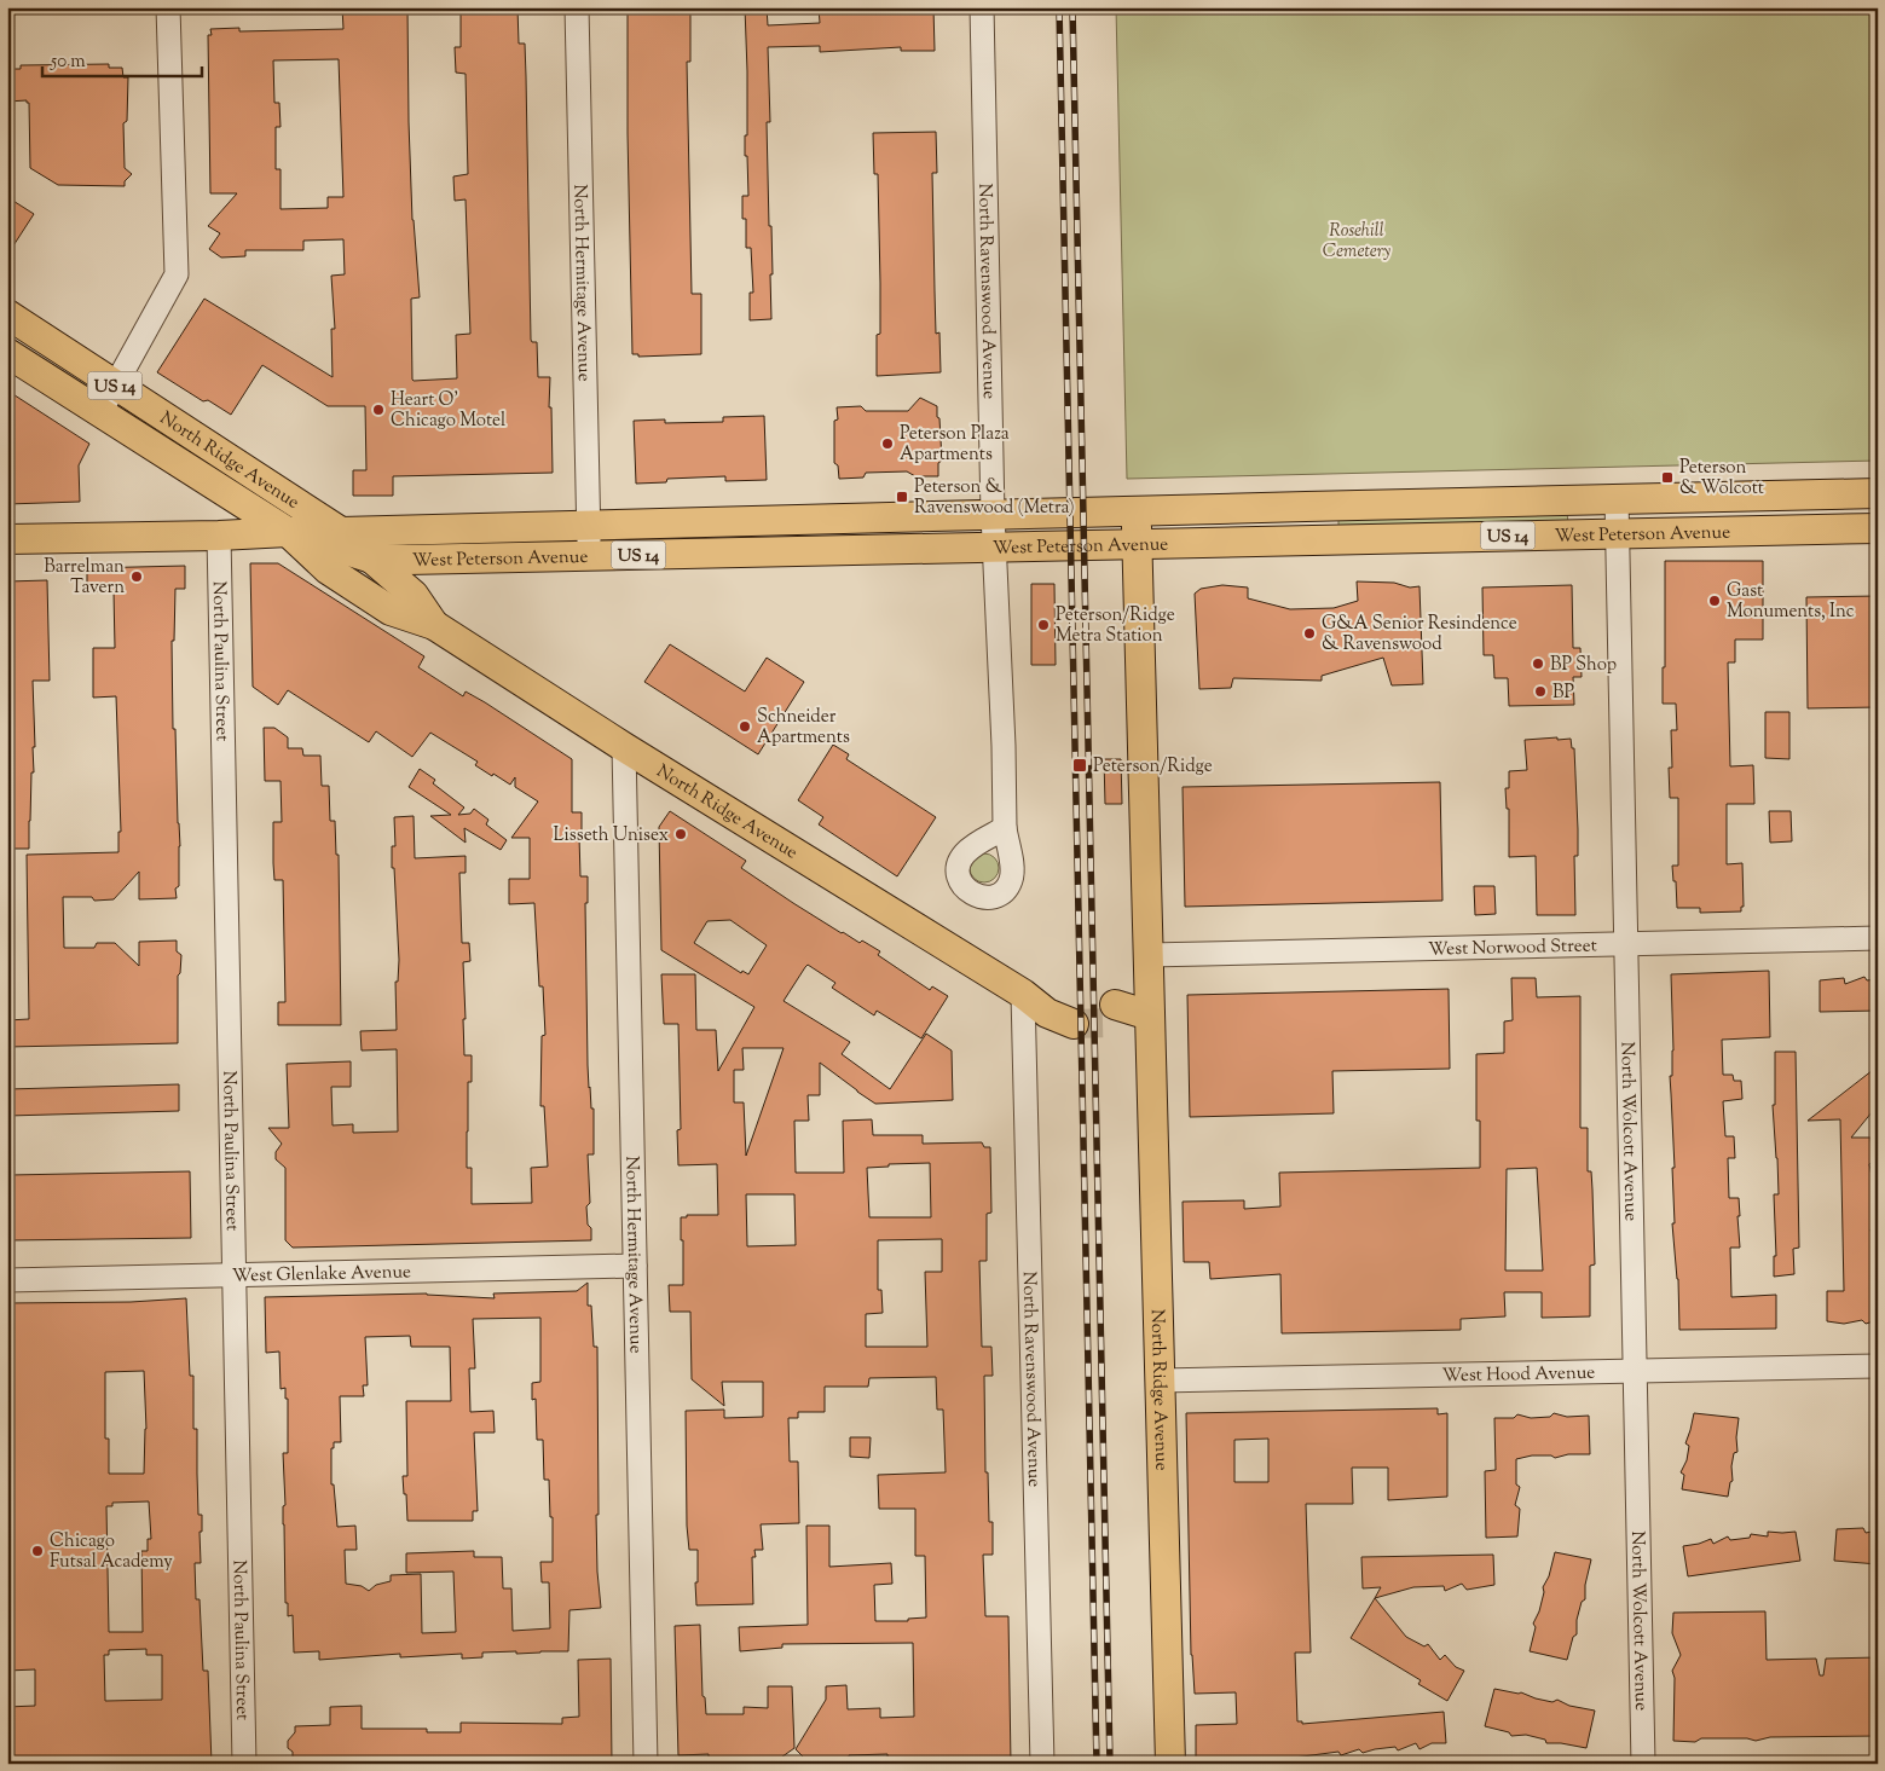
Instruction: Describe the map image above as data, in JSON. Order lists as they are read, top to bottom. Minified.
{"streets":{"main road":["US 14","North Ridge Avenue","West Peterson Avenue"],"street":["North Hermitage Avenue","North Ravenswood Avenue","North Paulina Street","West Norwood Street","North Wolcott Avenue","West Glenlake Avenue","West Hood Avenue"]},"crossings":[["North Hermitage Avenue","North Ridge Avenue"],["North Hermitage Avenue","West Peterson Avenue"],["North Hermitage Avenue","West Glenlake Avenue"],["North Ravenswood Avenue","North Ridge Avenue"],["North Ravenswood Avenue","West Peterson Avenue"],["North Ridge Avenue","West Peterson Avenue"],["North Ridge Avenue","West Hood Avenue"],["West Peterson Avenue","North Paulina Street"],["West Peterson Avenue","North Wolcott Avenue"],["North Paulina Street","West Glenlake Avenue"],["West Norwood Street","North Wolcott Avenue"],["North Wolcott Avenue","West Hood Avenue"]],"parks":["Rosehill Cemetery"],"places":{"other":["Heart O' Chicago Motel","Peterson Plaza Apartments","Barrelman Tavern","Gast Monuments, Inc","Peterson/Ridge Metra Station","G&A Senior Resindence & Ravenswood","BP Shop","BP","Schneider Apartments","Lisseth Unisex","Chicago Futsal Academy"],"transit":["Peterson & Wolcott","Peterson & Ravenswood (Metra)","Peterson/Ridge"]},"scale_bar":"50 m"}
